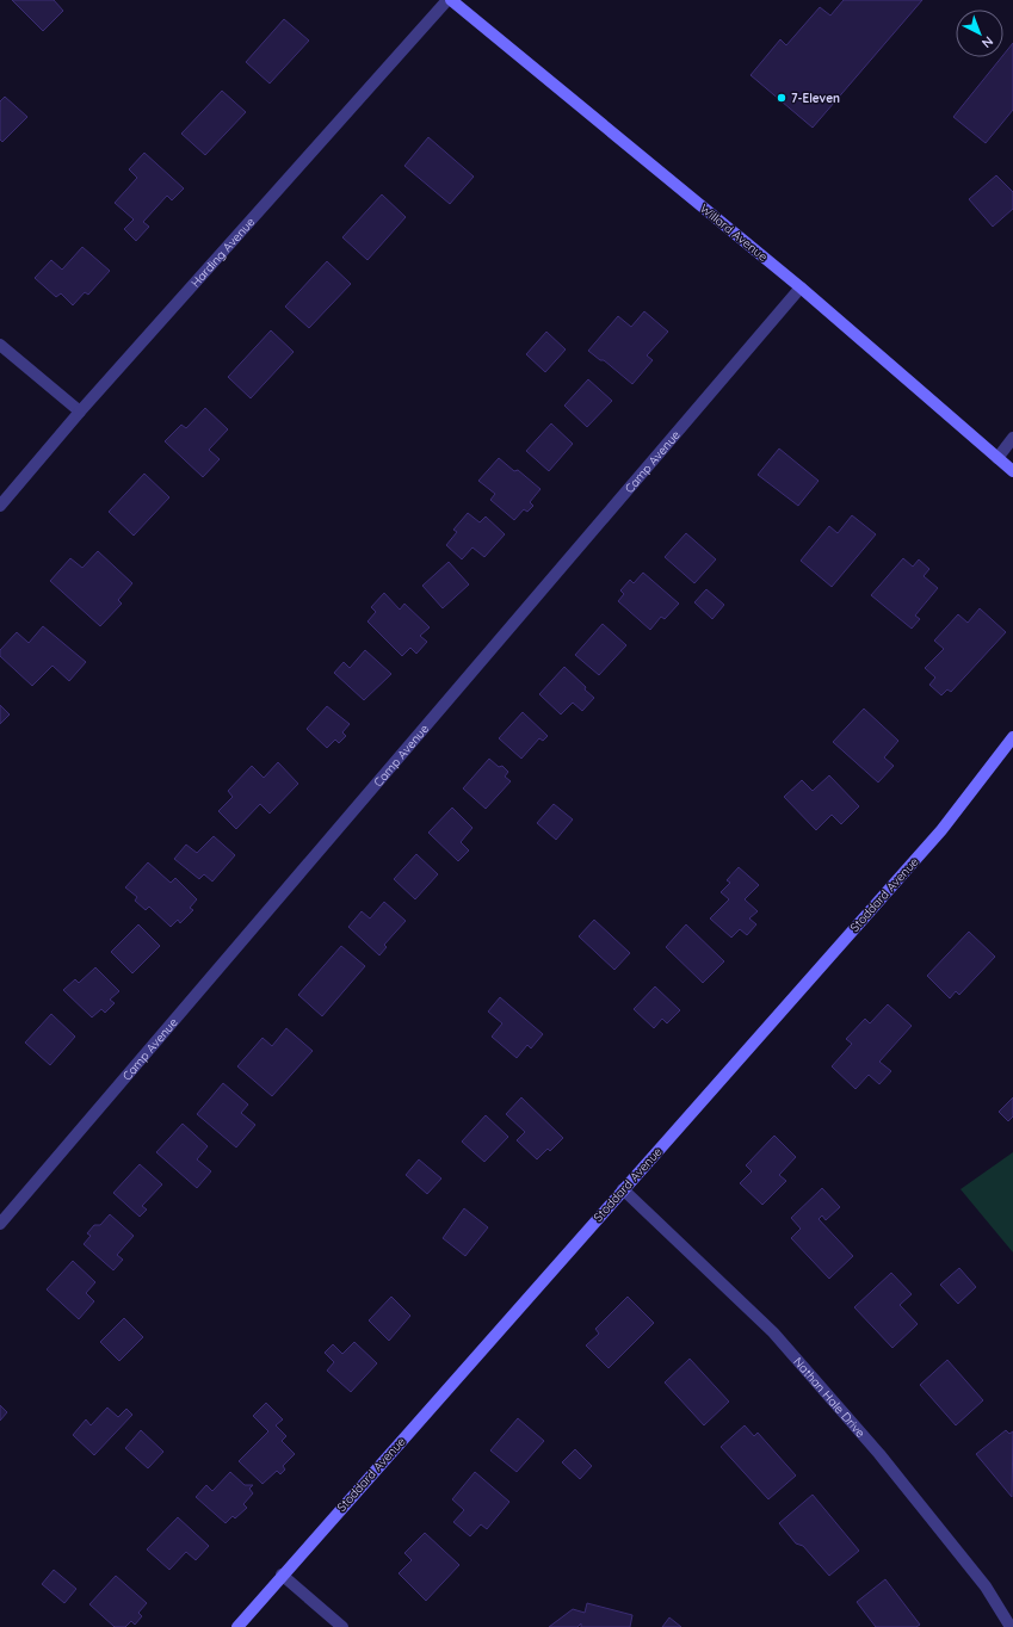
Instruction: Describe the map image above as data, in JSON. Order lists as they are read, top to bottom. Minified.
{"streets":{"street":["Willard Avenue","Harding Avenue","Camp Avenue","Stoddard Avenue","Nathan Hale Drive"]},"crossings":[["Willard Avenue","Camp Avenue"],["Stoddard Avenue","Nathan Hale Drive"]],"places":["7-Eleven"],"north":"bottom right"}
